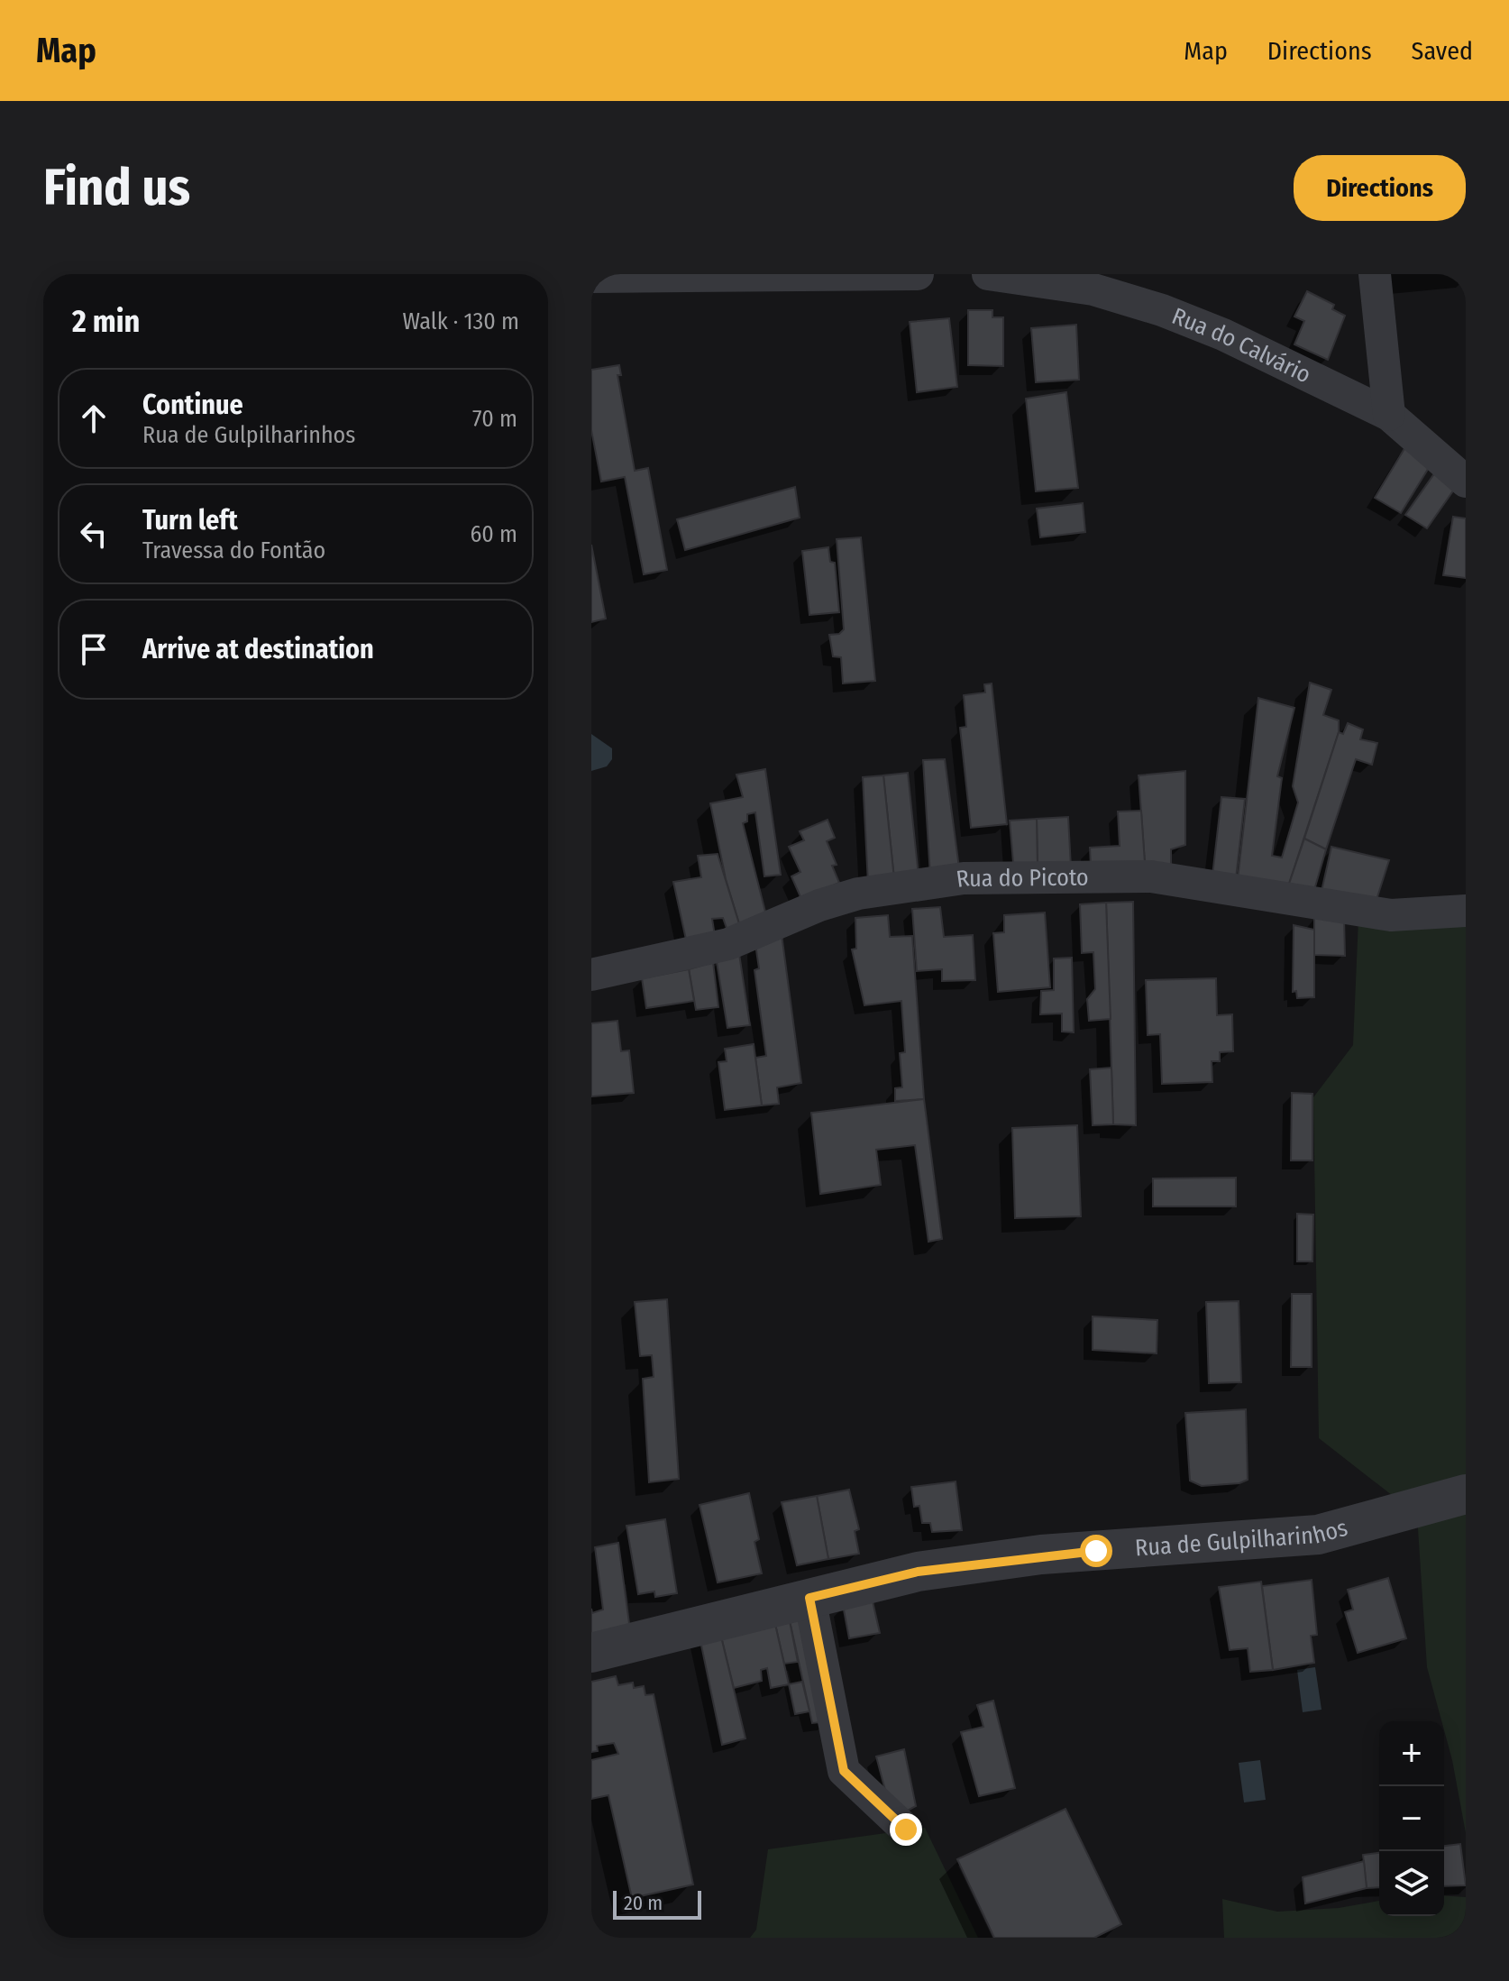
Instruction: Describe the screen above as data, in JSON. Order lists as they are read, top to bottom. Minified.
{"streets":{"street":["Rua do Calvário","Rua do Picoto","Rua de Gulpilharinhos"]},"scale_bar":"20 m","page":{"header":"Map","nav":["Map","Directions","Saved"],"buttons":"Directions","title":"Find us","heading":["2 min","Walk · 130 m"],"list":[["Continue","Rua de Gulpilharinhos","70 m"],["Turn left","Travessa do Fontão","60 m"],"Arrive at destination"],"map_buttons":["+","−"],"scale":"20 m"}}
